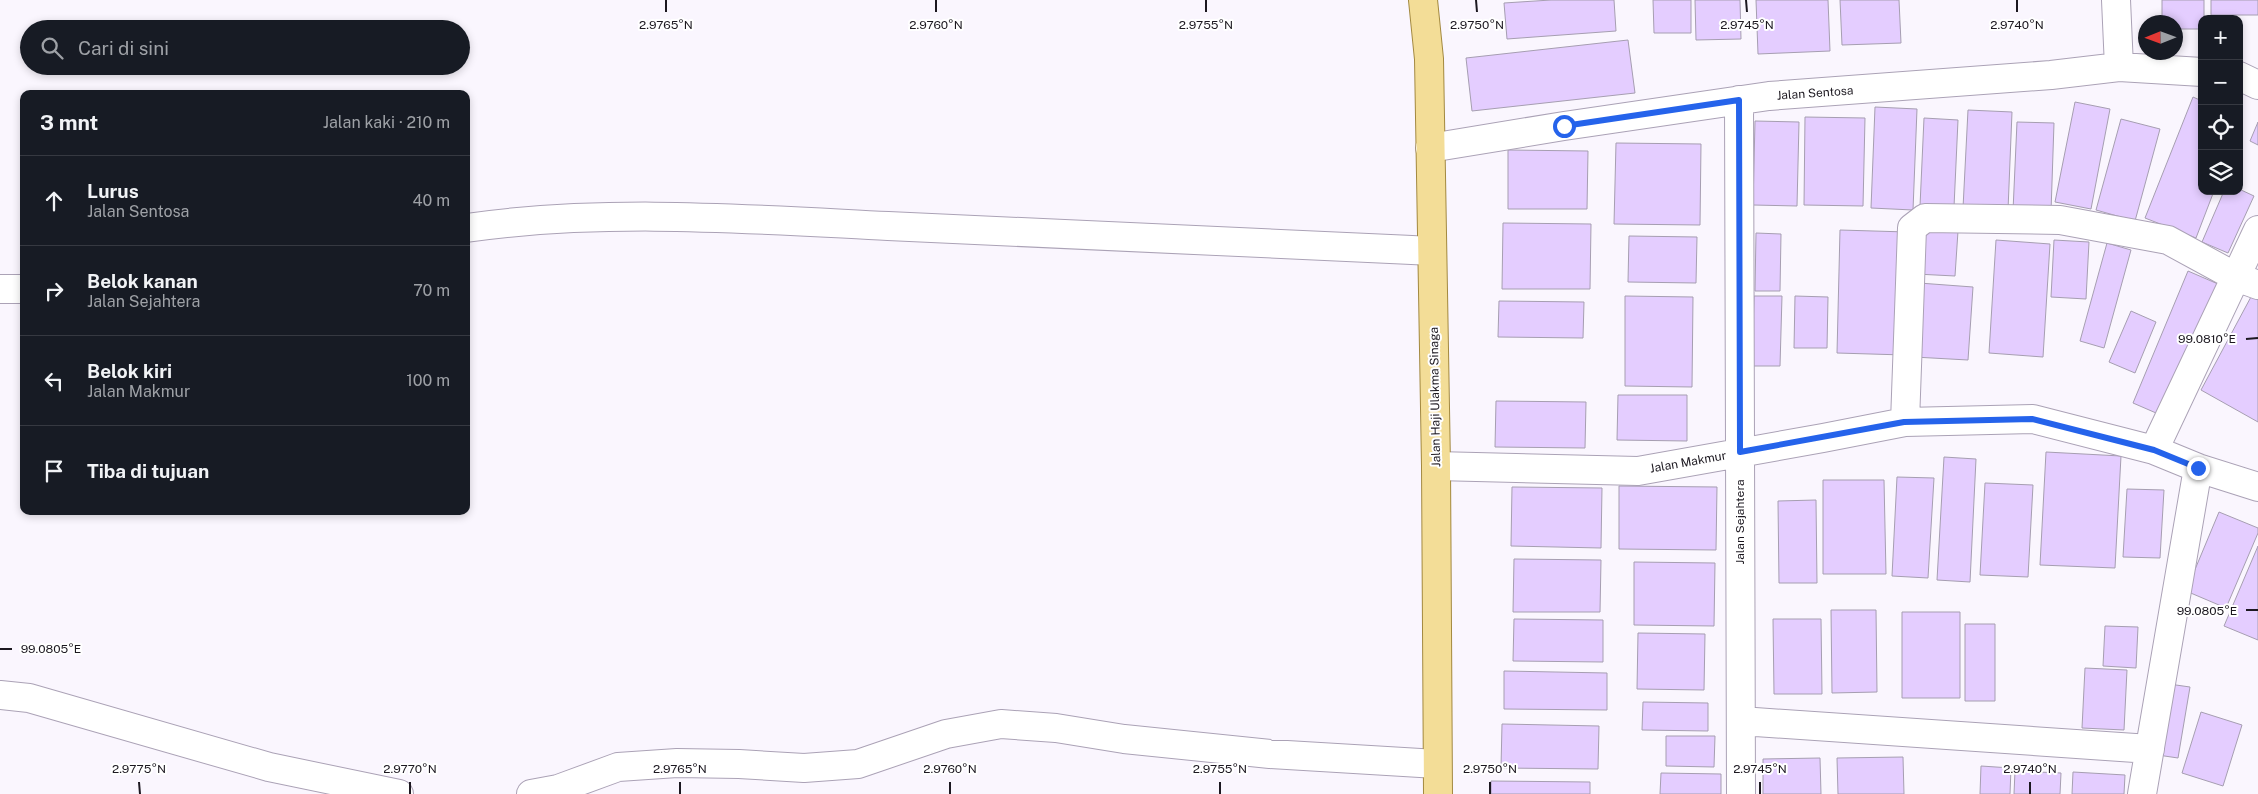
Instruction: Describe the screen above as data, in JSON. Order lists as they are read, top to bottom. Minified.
{"streets":{"main road":["Jalan Haji Ulakma Sinaga"],"street":["Jalan Sentosa","Jalan Makmur","Jalan Sejahtera"]},"crossings":[["Jalan Sentosa","Jalan Haji Ulakma Sinaga"],["Jalan Sentosa","Jalan Sejahtera"],["Jalan Haji Ulakma Sinaga","Jalan Makmur"],["Jalan Makmur","Jalan Sejahtera"]],"north":"left","page":{"map_buttons":["+","−"],"search":"Cari di sini","heading":["3 mnt","Jalan kaki · 210 m"],"list":[["Lurus","Jalan Sentosa","40 m"],["Belok kanan","Jalan Sejahtera","70 m"],["Belok kiri","Jalan Makmur","100 m"],"Tiba di tujuan"]},"coordinates":["2.9765°N","2.9760°N","2.9755°N","2.9750°N","2.9745°N","2.9740°N","99.0810°E","99.0805°E","2.9775°N","2.9770°N"]}
